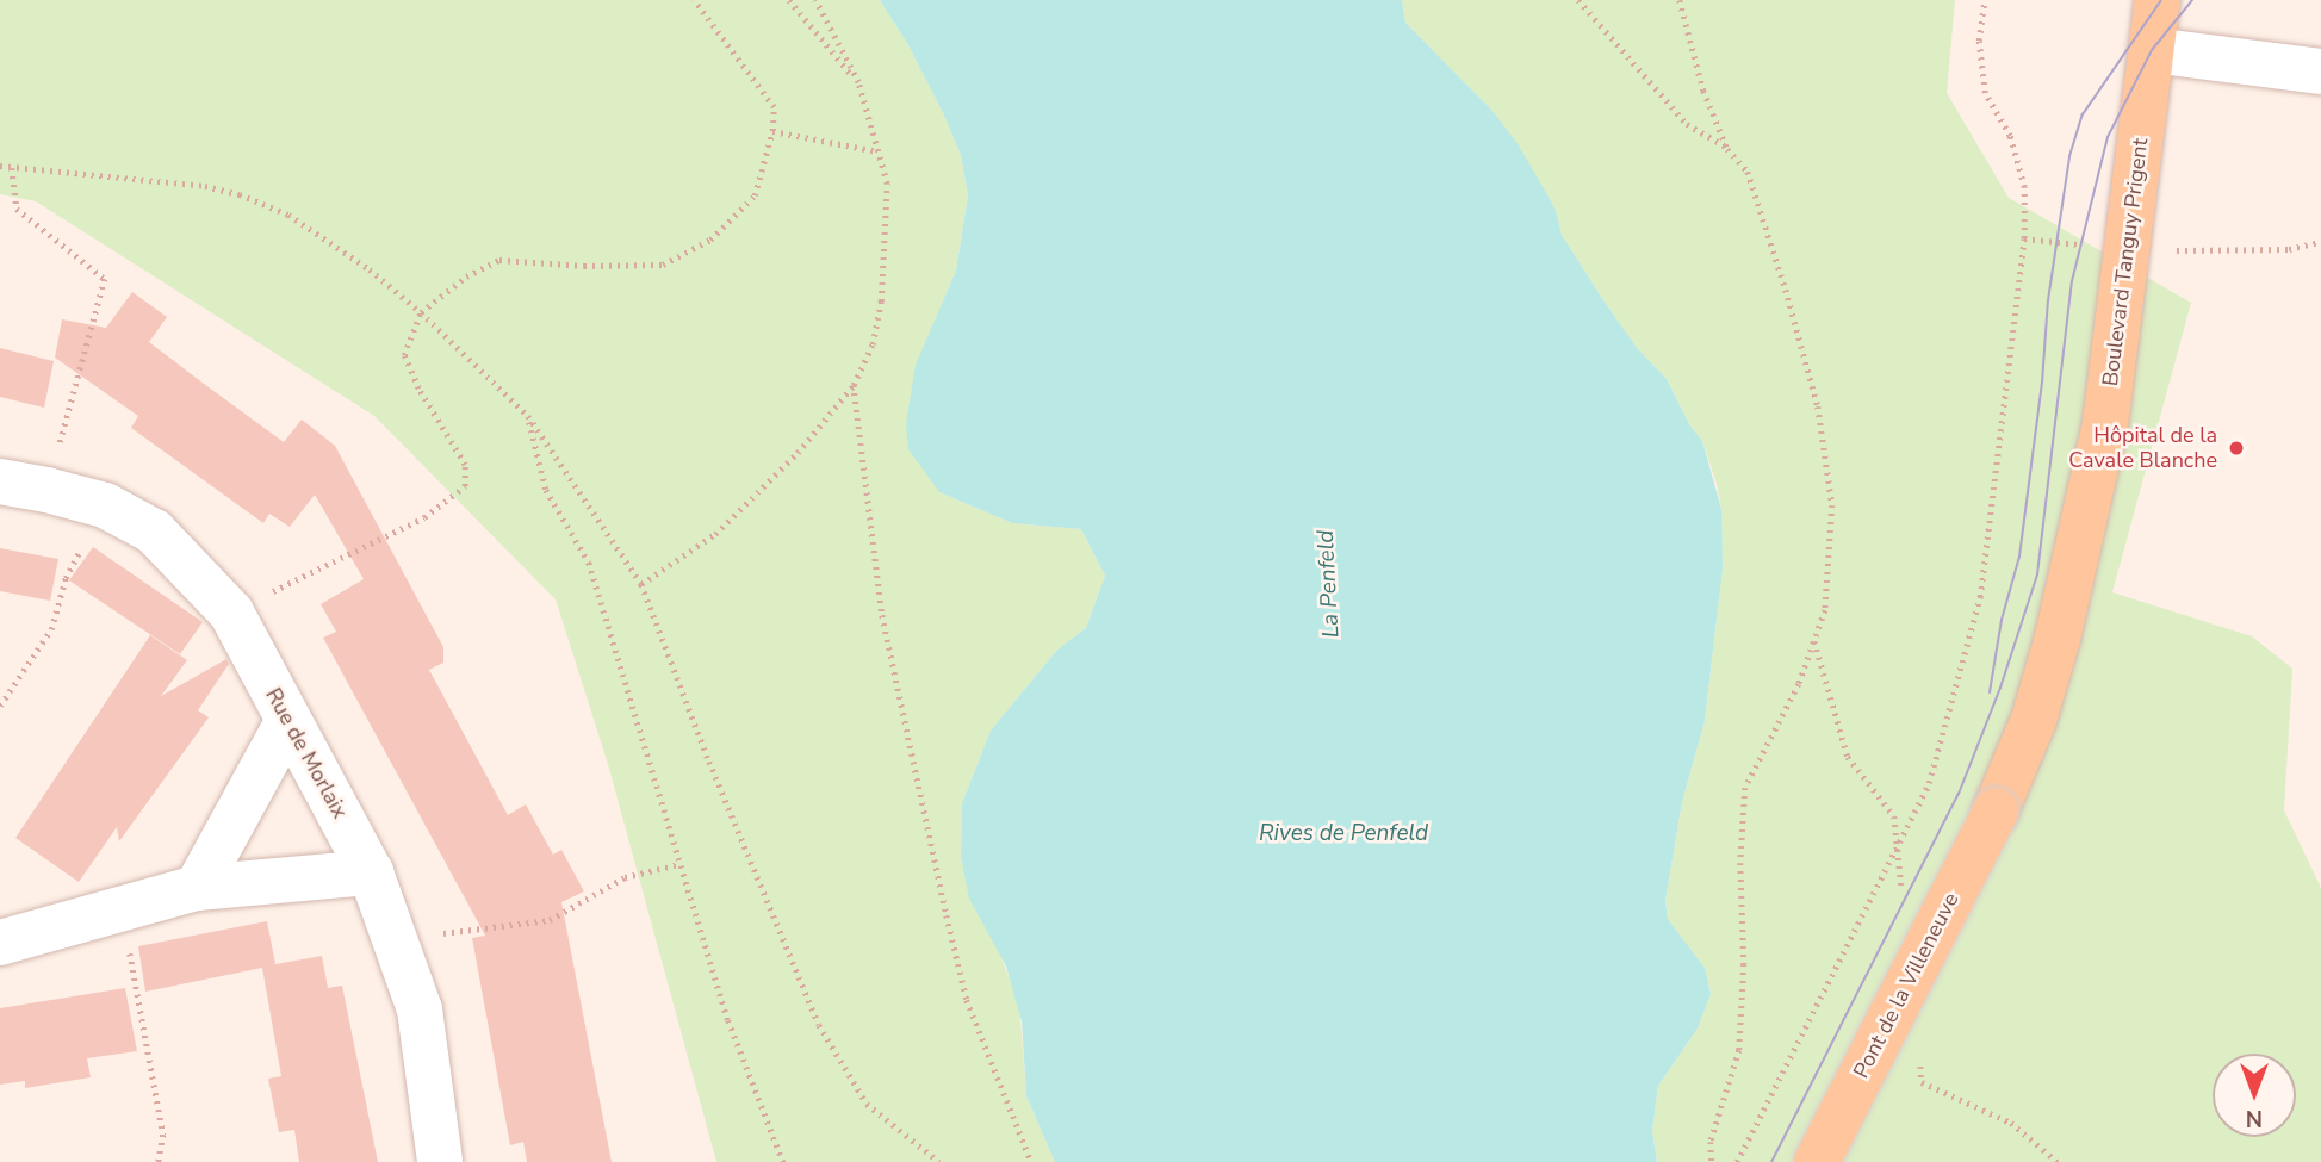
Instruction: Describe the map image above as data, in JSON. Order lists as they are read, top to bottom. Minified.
{"streets":{"main road":["Boulevard Tanguy Prigent","Pont de la Villeneuve"],"street":["Rue de Morlaix"]},"crossings":[["Boulevard Tanguy Prigent","Pont de la Villeneuve"]],"water":["La Penfeld","Rives de Penfeld"],"places":["Hôpital de la Cavale Blanche"],"north":"bottom"}
